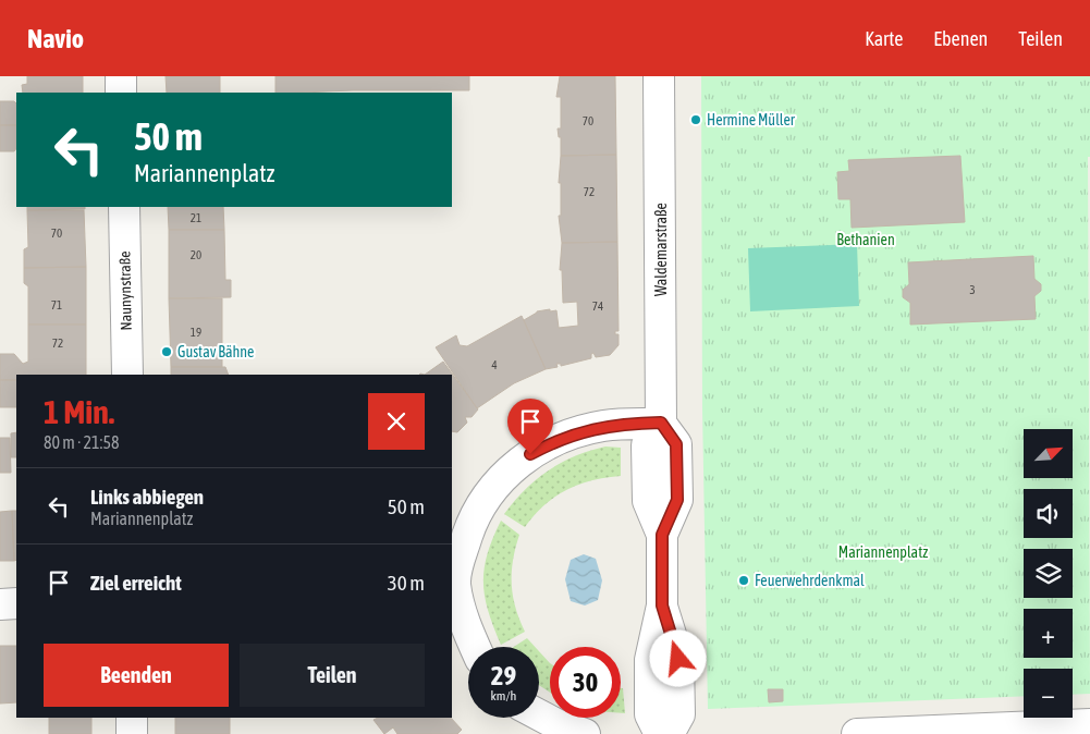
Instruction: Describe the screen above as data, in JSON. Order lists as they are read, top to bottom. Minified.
{"streets":{"street":["Waldemarstraße","Naunynstraße"]},"parks":["Bethanien","Mariannenplatz"],"places":["Hermine Müller","Gustav Bähne","Feuerwehrdenkmal"],"house_numbers":["70","72","21","70","20","3","71","74","19","72","4"],"north":"top right","page":{"header":"Navio","nav":["Karte","Ebenen","Teilen"],"turn":["50 m","Mariannenplatz"],"heading":["1 Min.","80 m · 21:58"],"map_buttons":["+","−"],"list":[{"name":"Links abbiegen","note":"Mariannenplatz","value":"50 m"},{"name":"Ziel erreicht","value":"30 m"}],"buttons":["Beenden","Teilen"],"speed":"29 km/h","limit":"30"}}
